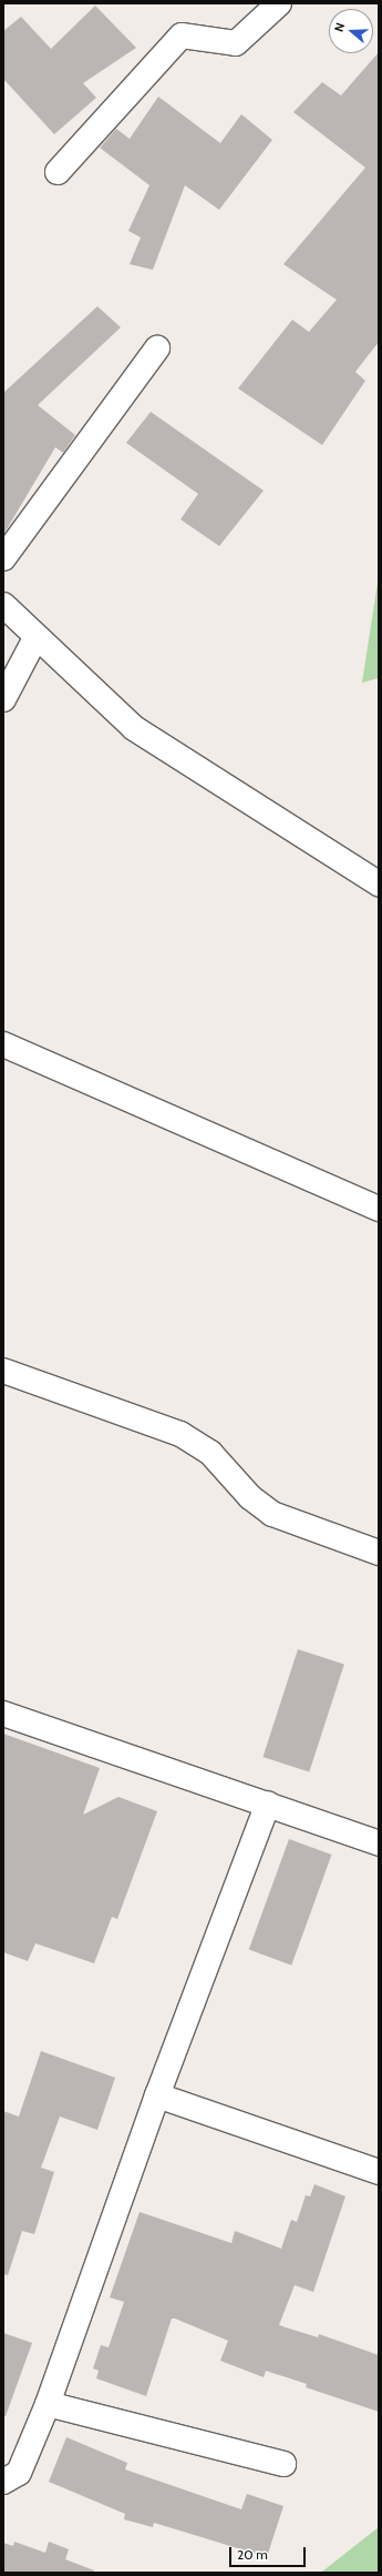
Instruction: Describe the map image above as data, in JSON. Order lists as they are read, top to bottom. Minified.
{"scale_bar":"20 m","north":"left"}
